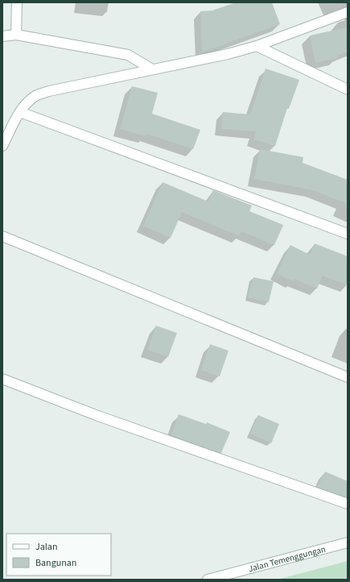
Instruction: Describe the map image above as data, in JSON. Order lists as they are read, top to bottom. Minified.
{"streets":{"street":["Jalan Temenggungan"]},"legend":["Jalan","Bangunan"]}
